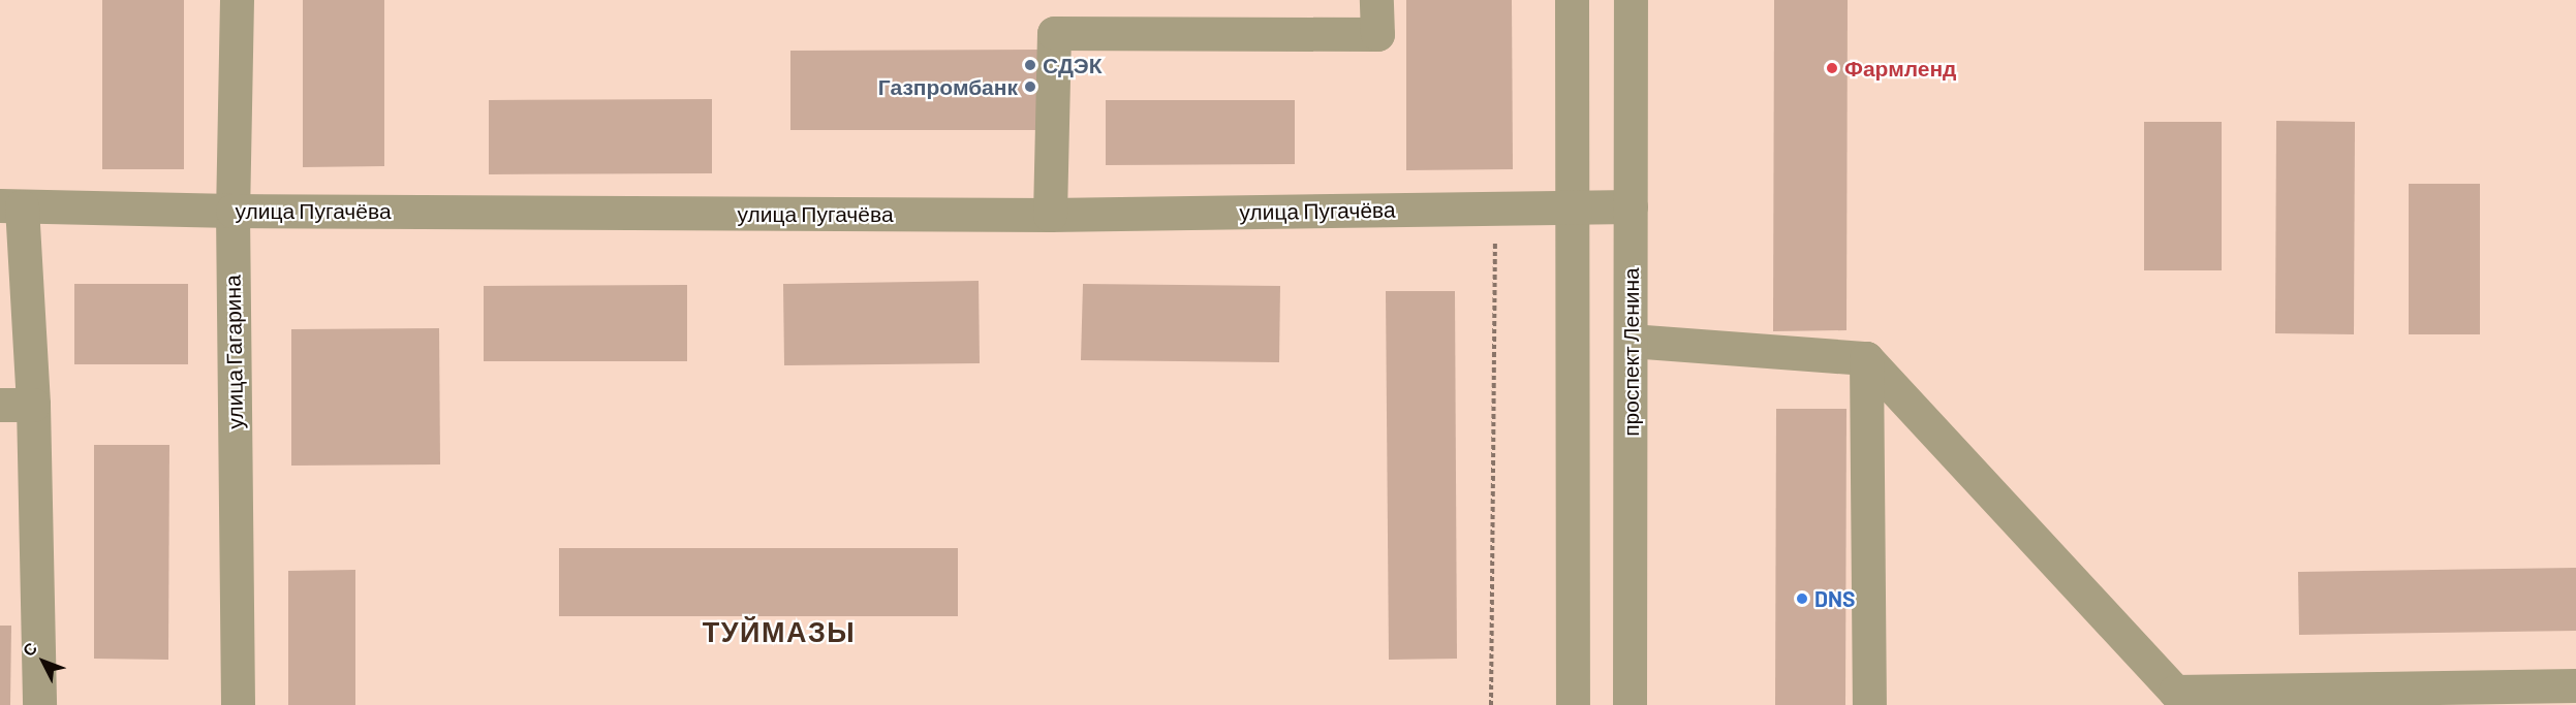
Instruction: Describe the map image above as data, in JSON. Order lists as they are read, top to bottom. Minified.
{"streets":{"street":["улица Пугачёва","улица Гагарина","проспект Ленина"]},"crossings":[["улица Пугачёва","улица Гагарина"],["улица Пугачёва","проспект Ленина"]],"districts":["ТУЙМАЗЫ"],"places":["СДЭК","Фармленд","Газпромбанк","DNS"],"north":"top left"}
